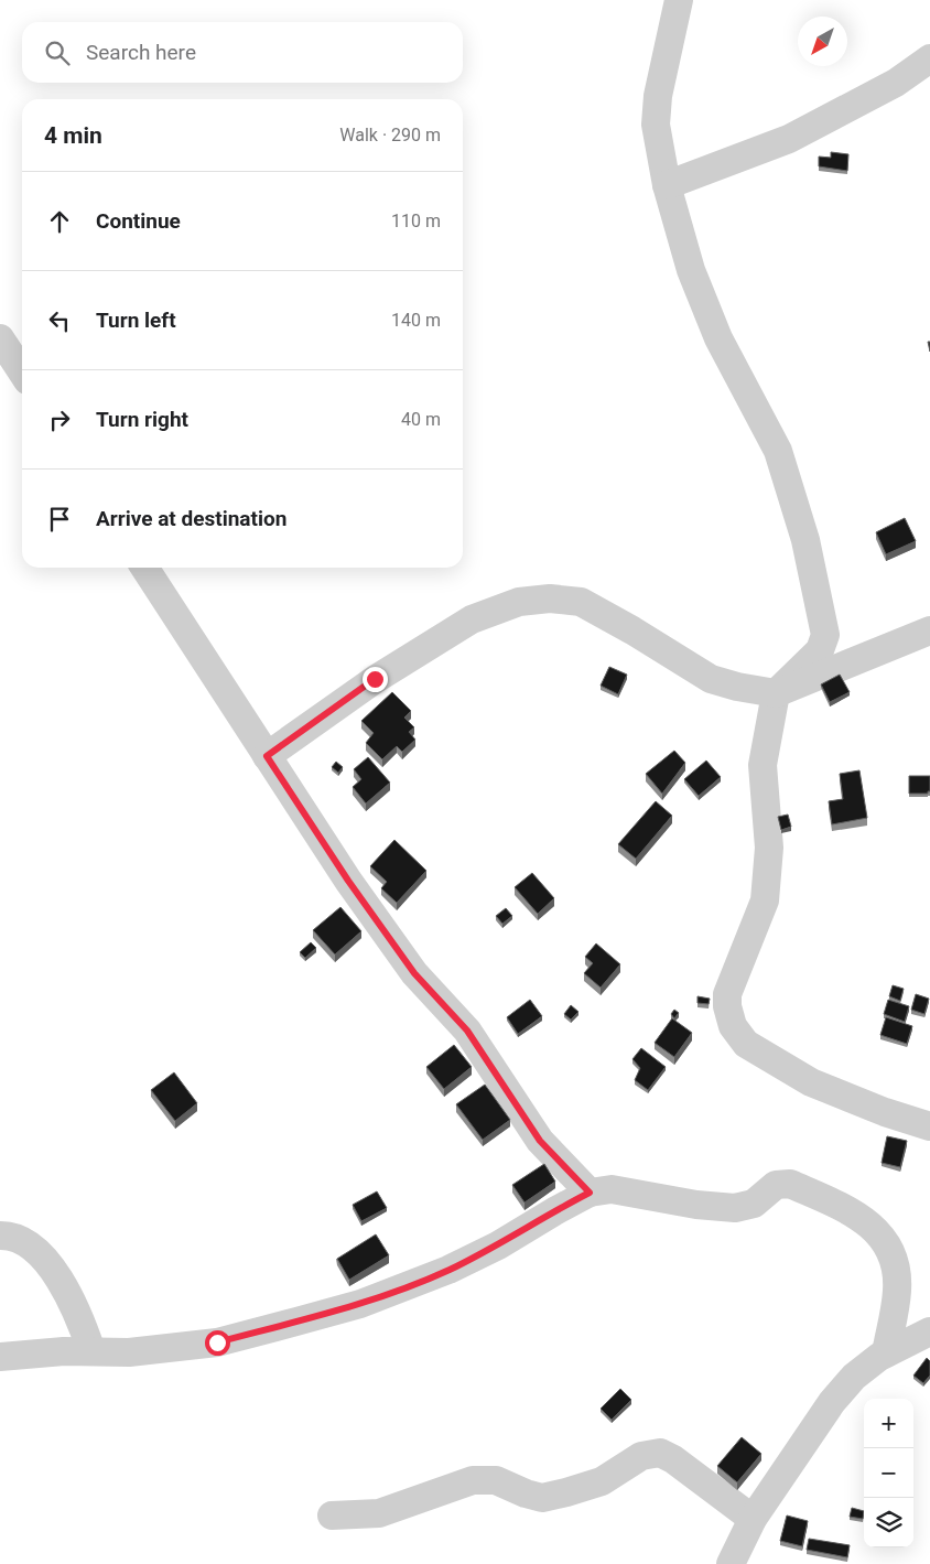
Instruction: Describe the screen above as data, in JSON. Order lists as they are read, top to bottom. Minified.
{"north":"bottom left","page":{"search":"Search here","heading":["4 min","Walk · 290 m"],"list":[["Continue","110 m"],["Turn left","140 m"],["Turn right","40 m"],"Arrive at destination"],"map_buttons":["+","−"]}}
